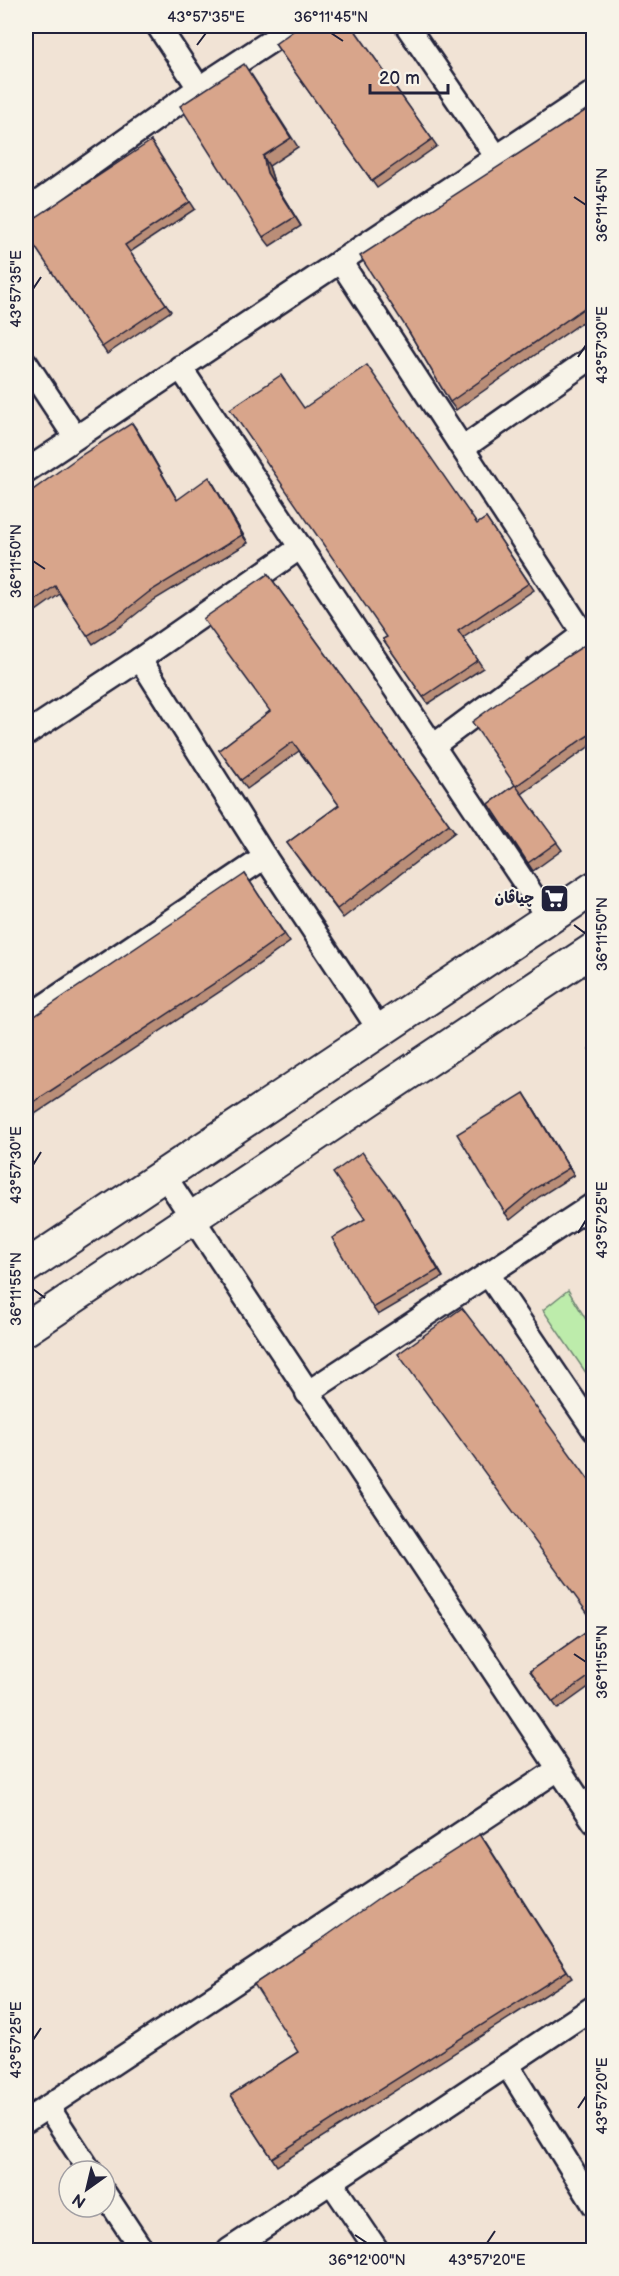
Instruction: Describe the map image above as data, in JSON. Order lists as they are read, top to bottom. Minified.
{"places":{"supermarket":["چياڤان"]},"scale_bar":"20 m","north":"bottom left","coordinates":["43°57'35\"E","36°11'45\"N","43°57'30\"E","36°11'50\"N","43°57'25\"E","36°11'55\"N","43°57'20\"E","36°12'00\"N"]}
